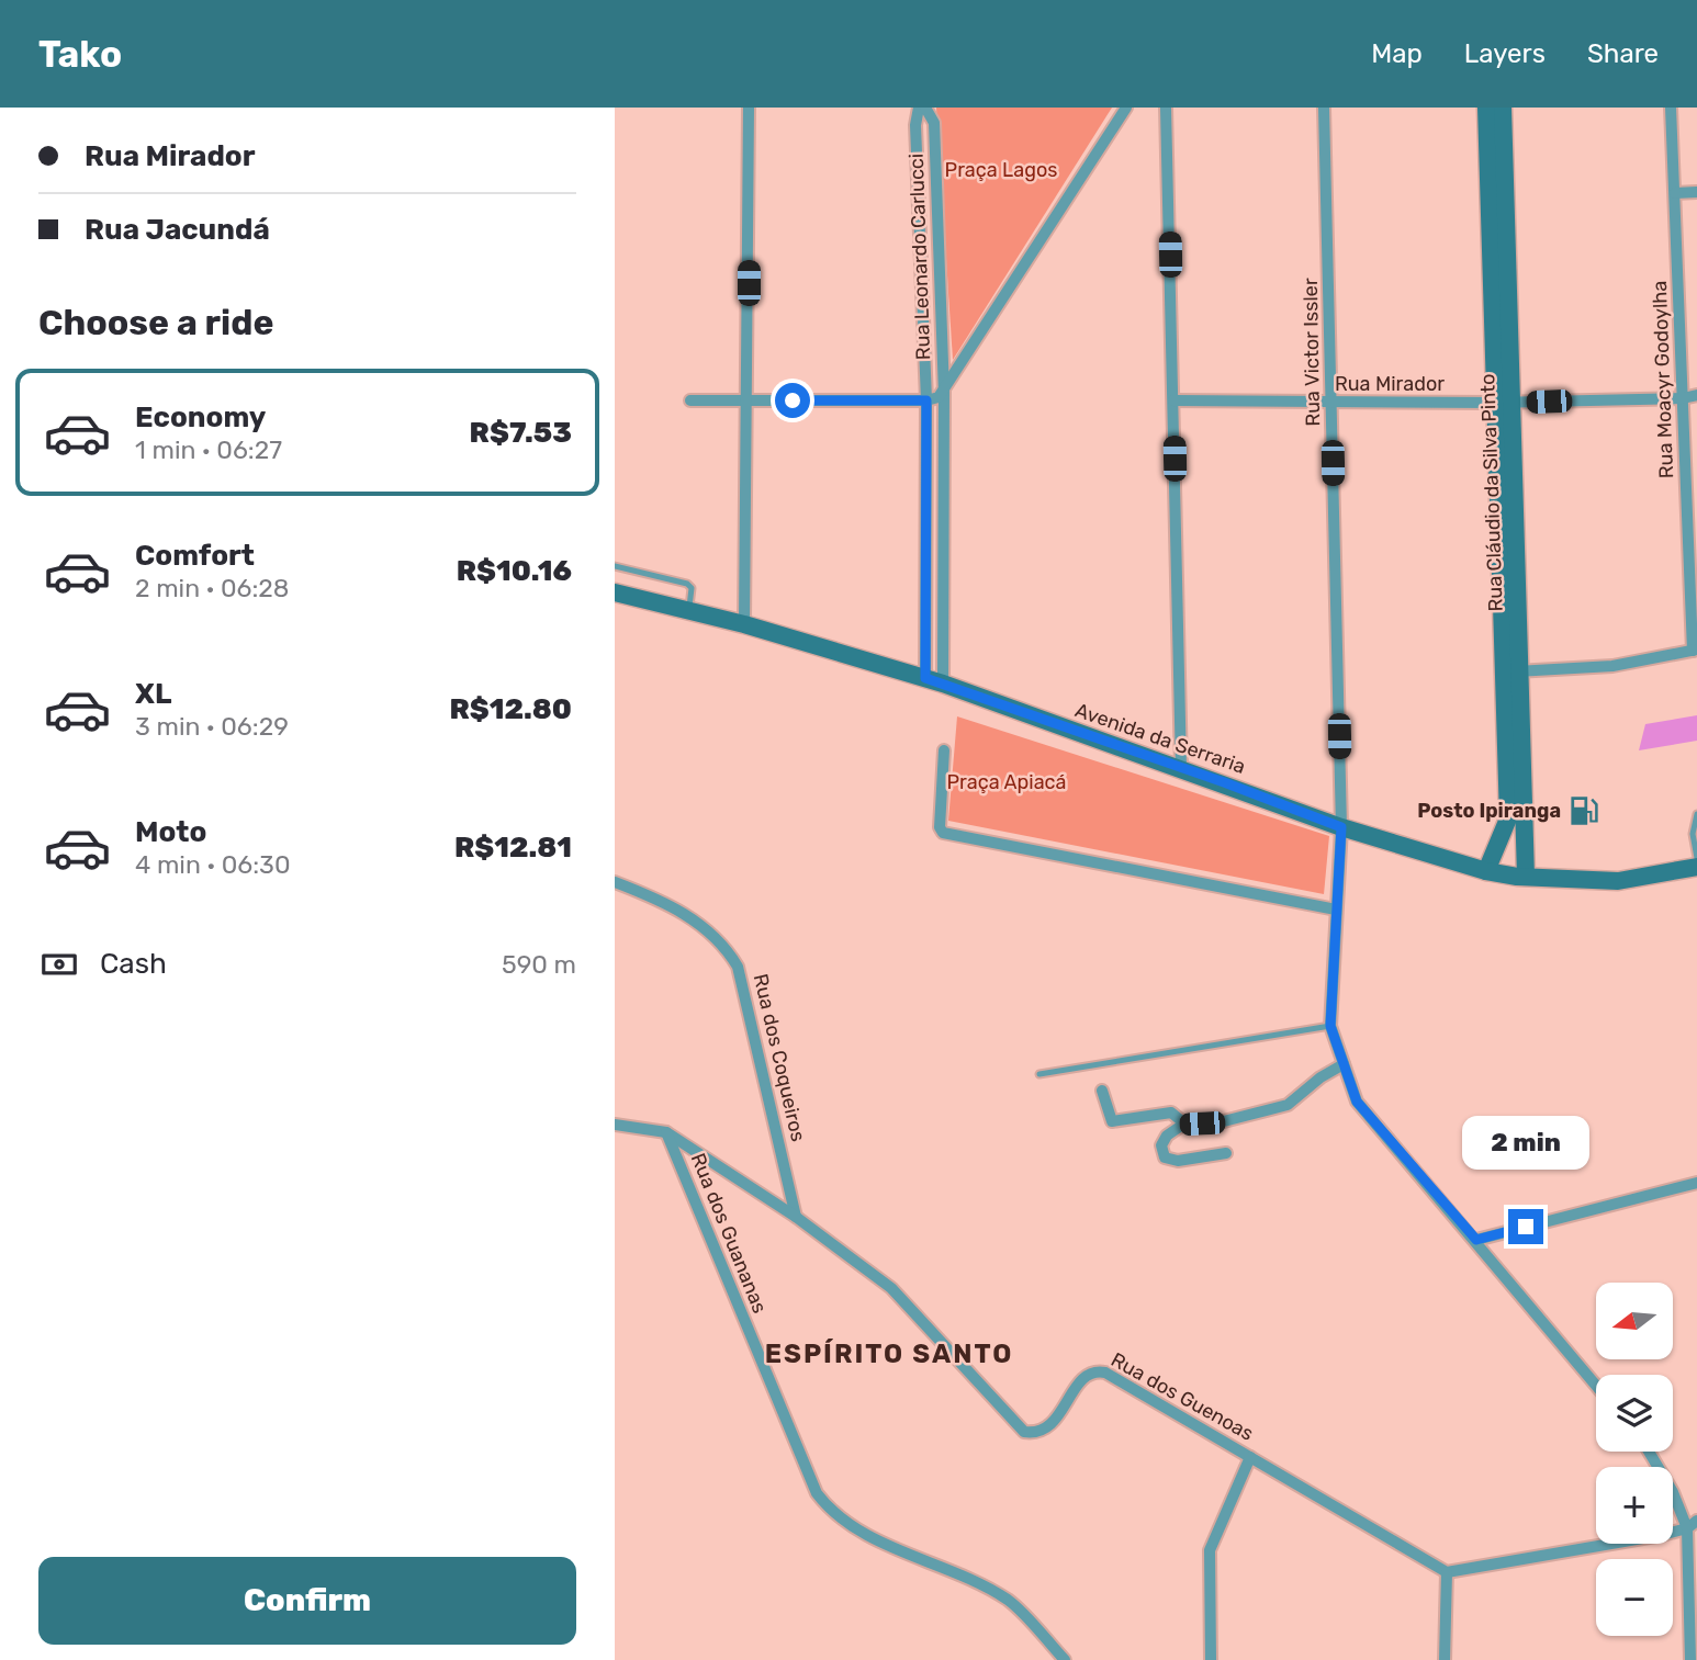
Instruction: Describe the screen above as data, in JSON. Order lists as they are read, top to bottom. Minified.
{"streets":{"main road":["Rua Cláudio da Silva Pinto","Avenida da Serraria"],"street":["Rua Leonardo Carlucci","Rua Victor Issler","Rua Moacyr Godoylha","Rua Mirador","Rua dos Coqueiros","Rua dos Guananas","Rua dos Guenoas"]},"crossings":[["Rua Leonardo Carlucci","Avenida da Serraria"],["Rua Victor Issler","Rua Mirador"],["Rua Victor Issler","Avenida da Serraria"],["Rua Moacyr Godoylha","Rua Mirador"],["Rua Mirador","Rua Cláudio da Silva Pinto"],["Rua Cláudio da Silva Pinto","Avenida da Serraria"],["Rua dos Coqueiros","Rua dos Guenoas"],["Rua dos Guananas","Rua dos Guenoas"]],"districts":["ESPÍRITO SANTO"],"parks":["Praça Lagos","Praça Apiacá"],"places":{"fuel station":["Posto Ipiranga"]},"north":"left","page":{"header":"Tako","nav":["Map","Layers","Share"],"banner":["Rua Mirador","Rua Jacundá"],"heading":"Choose a ride","list":[{"name":"Economy","note":"1 min · 06:27","value":"R$7.53"},{"name":"Comfort","note":"2 min · 06:28","value":"R$10.16"},{"name":"XL","note":"3 min · 06:29","value":"R$12.80"},{"name":"Moto","note":"4 min · 06:30","value":"R$12.81"}],"pay":["Cash","590 m"],"bubble":"2 min","map_buttons":["+","−"],"buttons":"Confirm"}}
